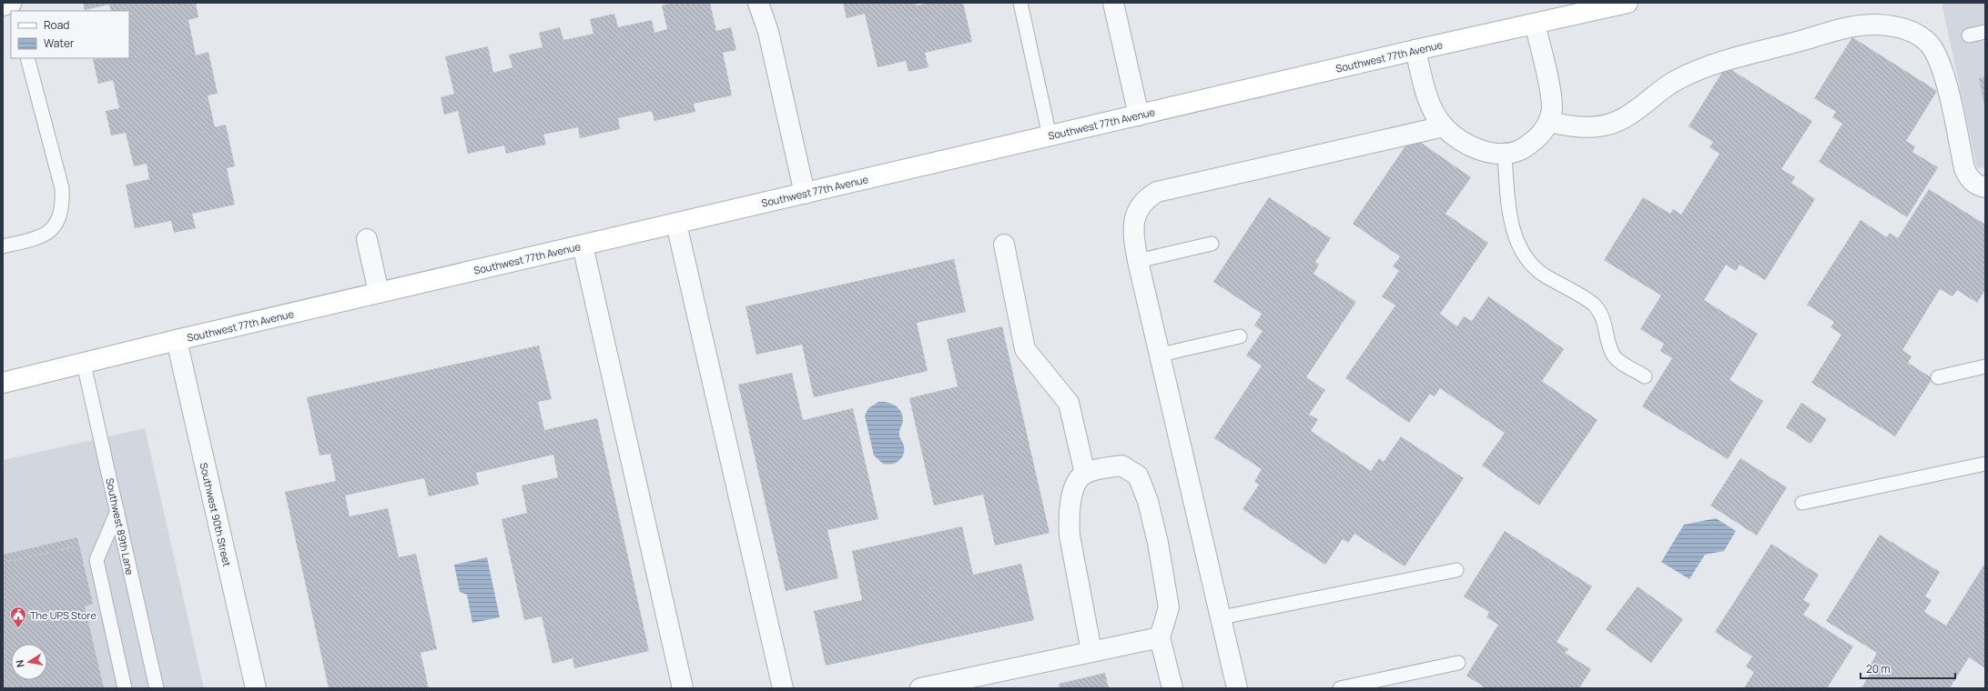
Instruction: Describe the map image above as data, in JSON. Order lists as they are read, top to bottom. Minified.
{"streets":{"street":["Southwest 77th Avenue","Southwest 90th Street"],"lane":["Southwest 89th Lane"]},"crossings":[["Southwest 77th Avenue","Southwest 90th Street"],["Southwest 77th Avenue","Southwest 89th Lane"]],"places":{"public building":["The UPS Store"]},"legend":["Road","Water"],"scale_bar":"20 m","north":"left"}
